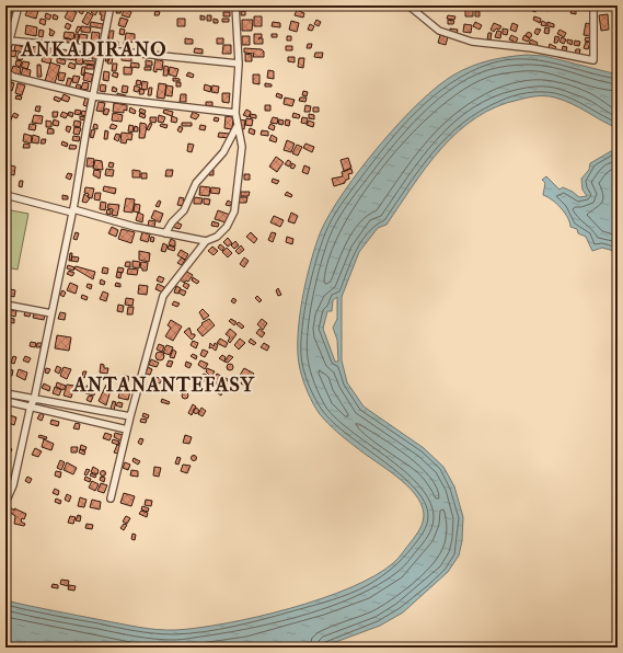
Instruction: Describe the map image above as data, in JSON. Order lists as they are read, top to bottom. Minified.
{"districts":["ANKADIRANO","ANTANANTEFASY"]}
